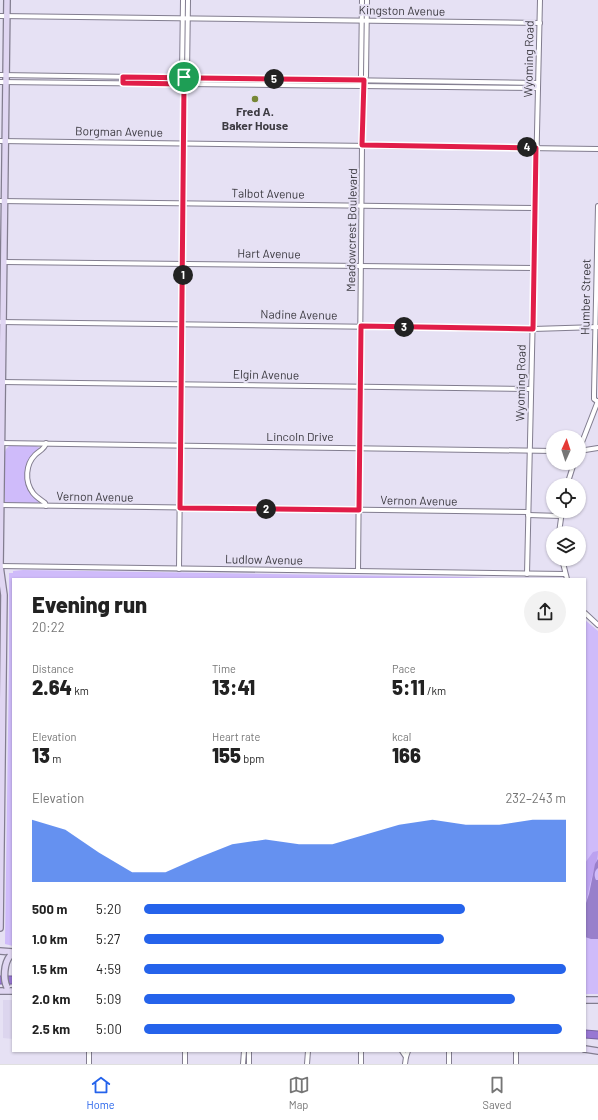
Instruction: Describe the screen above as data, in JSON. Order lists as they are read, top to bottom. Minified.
{"streets":{"street":["Kingston Avenue","Wyoming Road","Borgman Avenue","Talbot Avenue","Meadowcrest Boulevard","Hart Avenue","Humber Street","Nadine Avenue","Elgin Avenue","Lincoln Drive","Vernon Avenue","Ludlow Avenue"]},"crossings":[["Kingston Avenue","Wyoming Road"],["Kingston Avenue","Meadowcrest Boulevard"],["Wyoming Road","Borgman Avenue"],["Wyoming Road","Talbot Avenue"],["Wyoming Road","Hart Avenue"],["Wyoming Road","Nadine Avenue"],["Wyoming Road","Elgin Avenue"],["Wyoming Road","Lincoln Drive"],["Wyoming Road","Vernon Avenue"],["Wyoming Road","Ludlow Avenue"],["Borgman Avenue","Meadowcrest Boulevard"],["Talbot Avenue","Meadowcrest Boulevard"],["Meadowcrest Boulevard","Hart Avenue"],["Meadowcrest Boulevard","Nadine Avenue"],["Meadowcrest Boulevard","Elgin Avenue"],["Meadowcrest Boulevard","Lincoln Drive"],["Meadowcrest Boulevard","Vernon Avenue"],["Meadowcrest Boulevard","Ludlow Avenue"],["Humber Street","Nadine Avenue"],["Lincoln Drive","Vernon Avenue"]],"places":["Fred A. Baker House"],"north":"top","page":{"pins":["5","4","1","3","2"],"heading":["Evening run","20:22"],"stats":[["Distance","2.64 km"],["Time","13:41"],["Pace","5:11 /km"],["Elevation","13 m"],["Heart rate","155 bpm"],["kcal","166"]],"chart":["Elevation","232–243 m"],"list":[{"name":"500 m","note":"5:20"},{"name":"1.0 km","note":"5:27"},{"name":"1.5 km","note":"4:59"},{"name":"2.0 km","note":"5:09"},{"name":"2.5 km","note":"5:00"}],"tabs":["Home","Map","Saved"]}}
